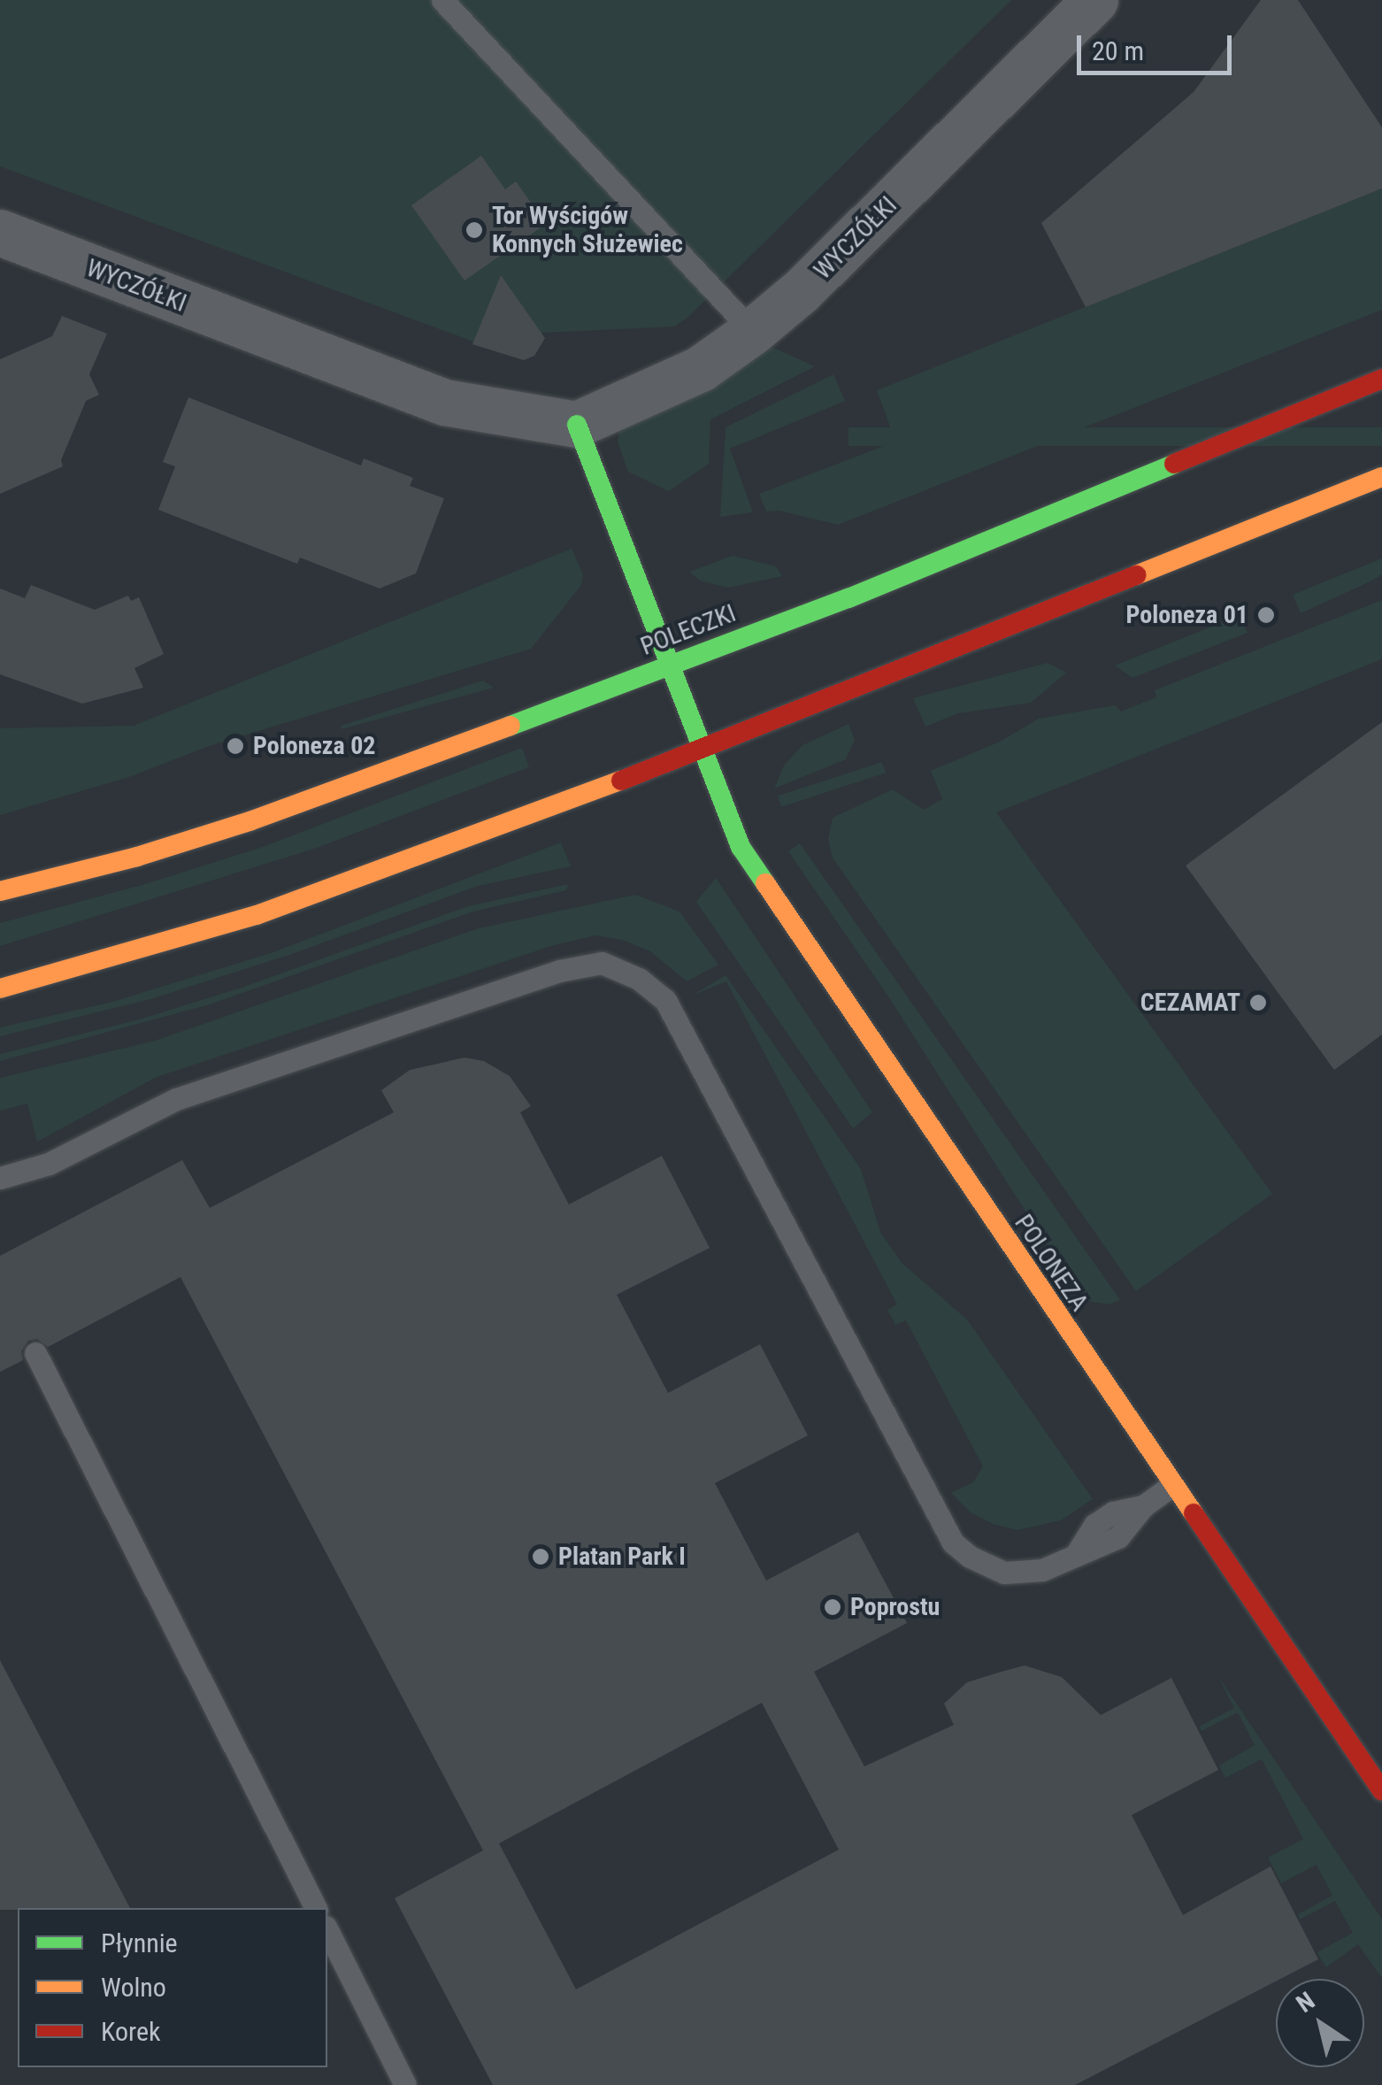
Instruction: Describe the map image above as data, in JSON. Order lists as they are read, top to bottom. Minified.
{"streets":{"main road":["POLECZKI","POLONEZA"],"street":["WYCZÓŁKI"]},"crossings":[["POLECZKI","POLONEZA"]],"places":["Tor Wyścigów Konnych Służewiec","Poloneza 01","Poloneza 02","CEZAMAT","Platan Park I","Poprostu"],"legend":["Płynnie","Wolno","Korek"],"scale_bar":"20 m","north":"top left"}
